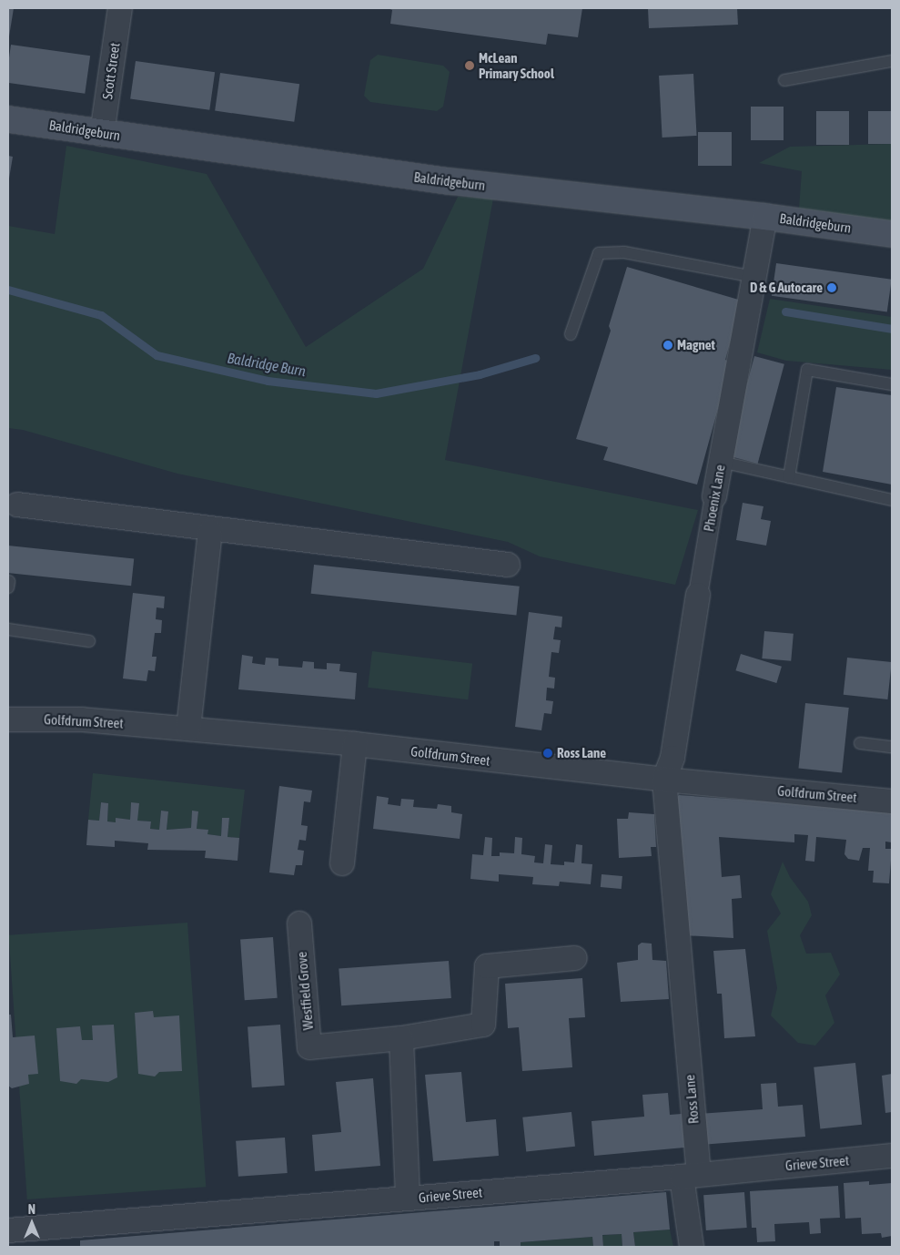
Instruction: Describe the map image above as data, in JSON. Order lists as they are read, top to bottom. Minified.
{"streets":{"main road":["Baldridgeburn"],"street":["Scott Street","Phoenix Lane","Golfdrum Street","Westfield Grove","Ross Lane","Grieve Street"]},"crossings":[["Scott Street","Baldridgeburn"],["Baldridgeburn","Phoenix Lane"],["Phoenix Lane","Golfdrum Street"],["Phoenix Lane","Ross Lane"],["Golfdrum Street","Ross Lane"],["Ross Lane","Grieve Street"]],"water":["Baldridge Burn"],"places":["McLean Primary School","D & G Autocare","Magnet","Ross Lane"],"north":"top"}
